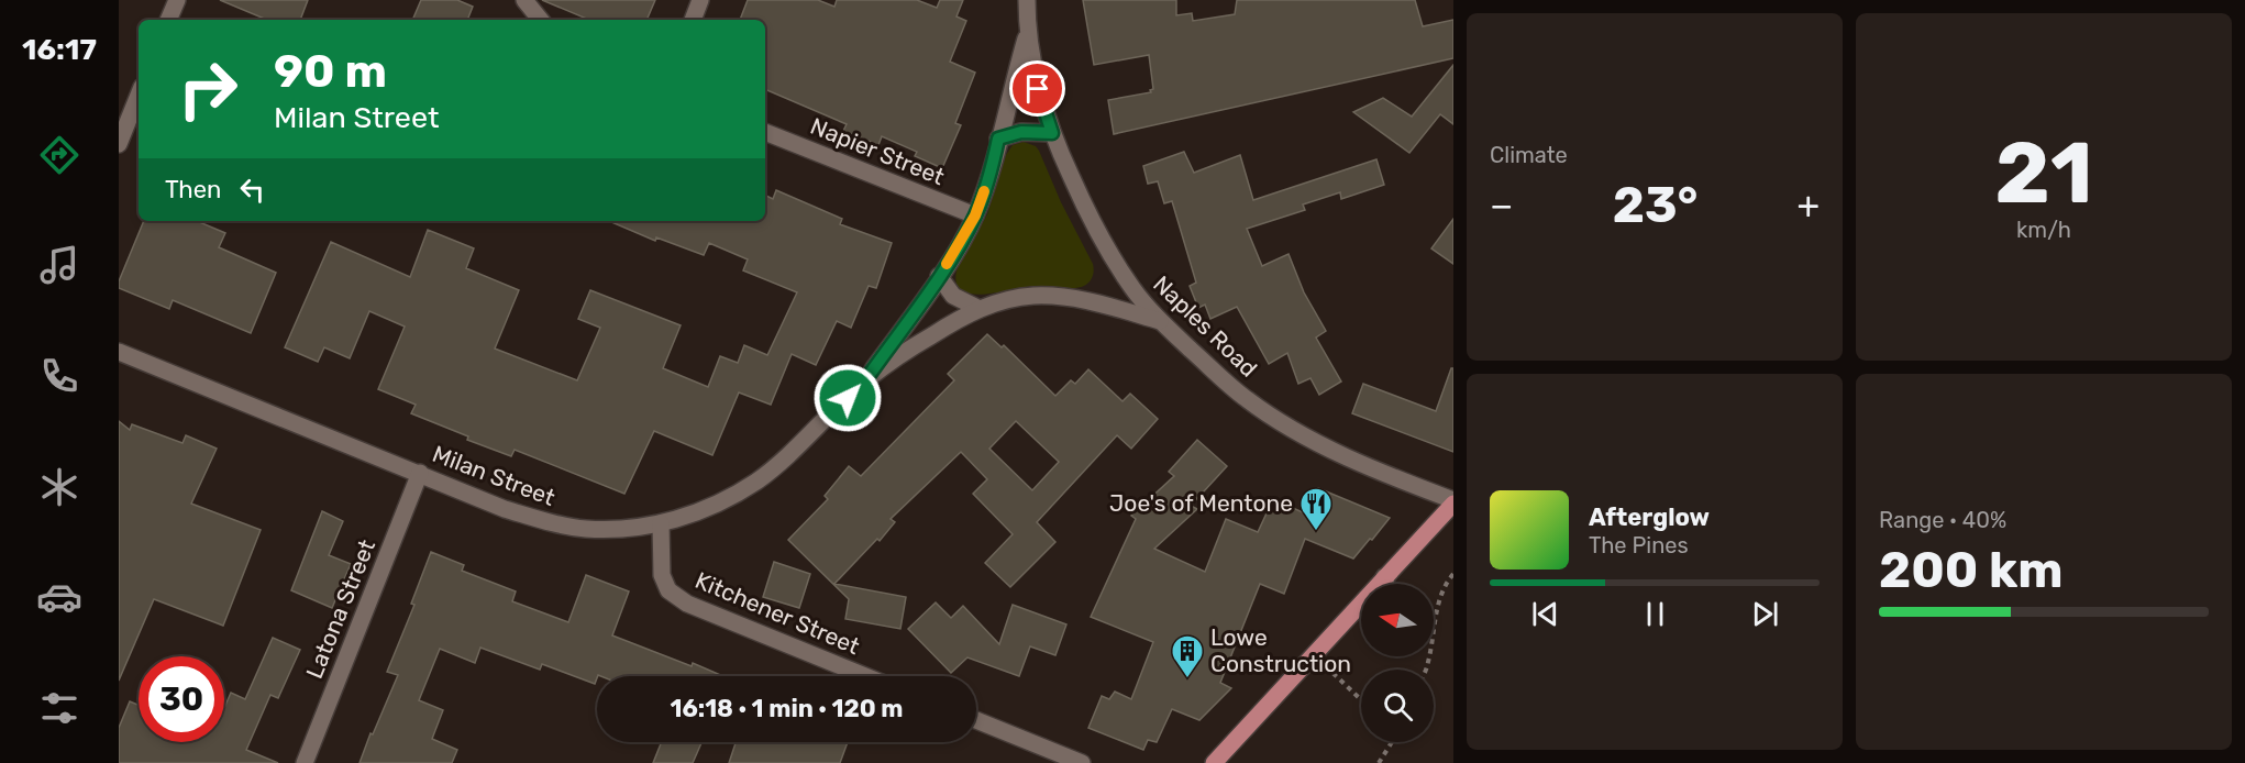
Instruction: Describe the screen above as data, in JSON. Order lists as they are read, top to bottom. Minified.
{"streets":{"street":["Napier Street","Naples Road","Milan Street","Latona Street","Kitchener Street"]},"crossings":[["Napier Street","Milan Street"],["Naples Road","Milan Street"],["Milan Street","Latona Street"],["Milan Street","Kitchener Street"]],"places":{"restaurant":["Joe's of Mentone"],"building":["Lowe Construction"]},"north":"left","page":{"tabs":"16:17","tile":["Climate",["21","km/h"],["Range · 40%","200 km"]],"turn":["90 m","Milan Street"],"then":"Then","heat":["−","23°","+"],"song":["Afterglow","The Pines"],"limit":"30","trip":"16:18 · 1 min · 120 m"}}
